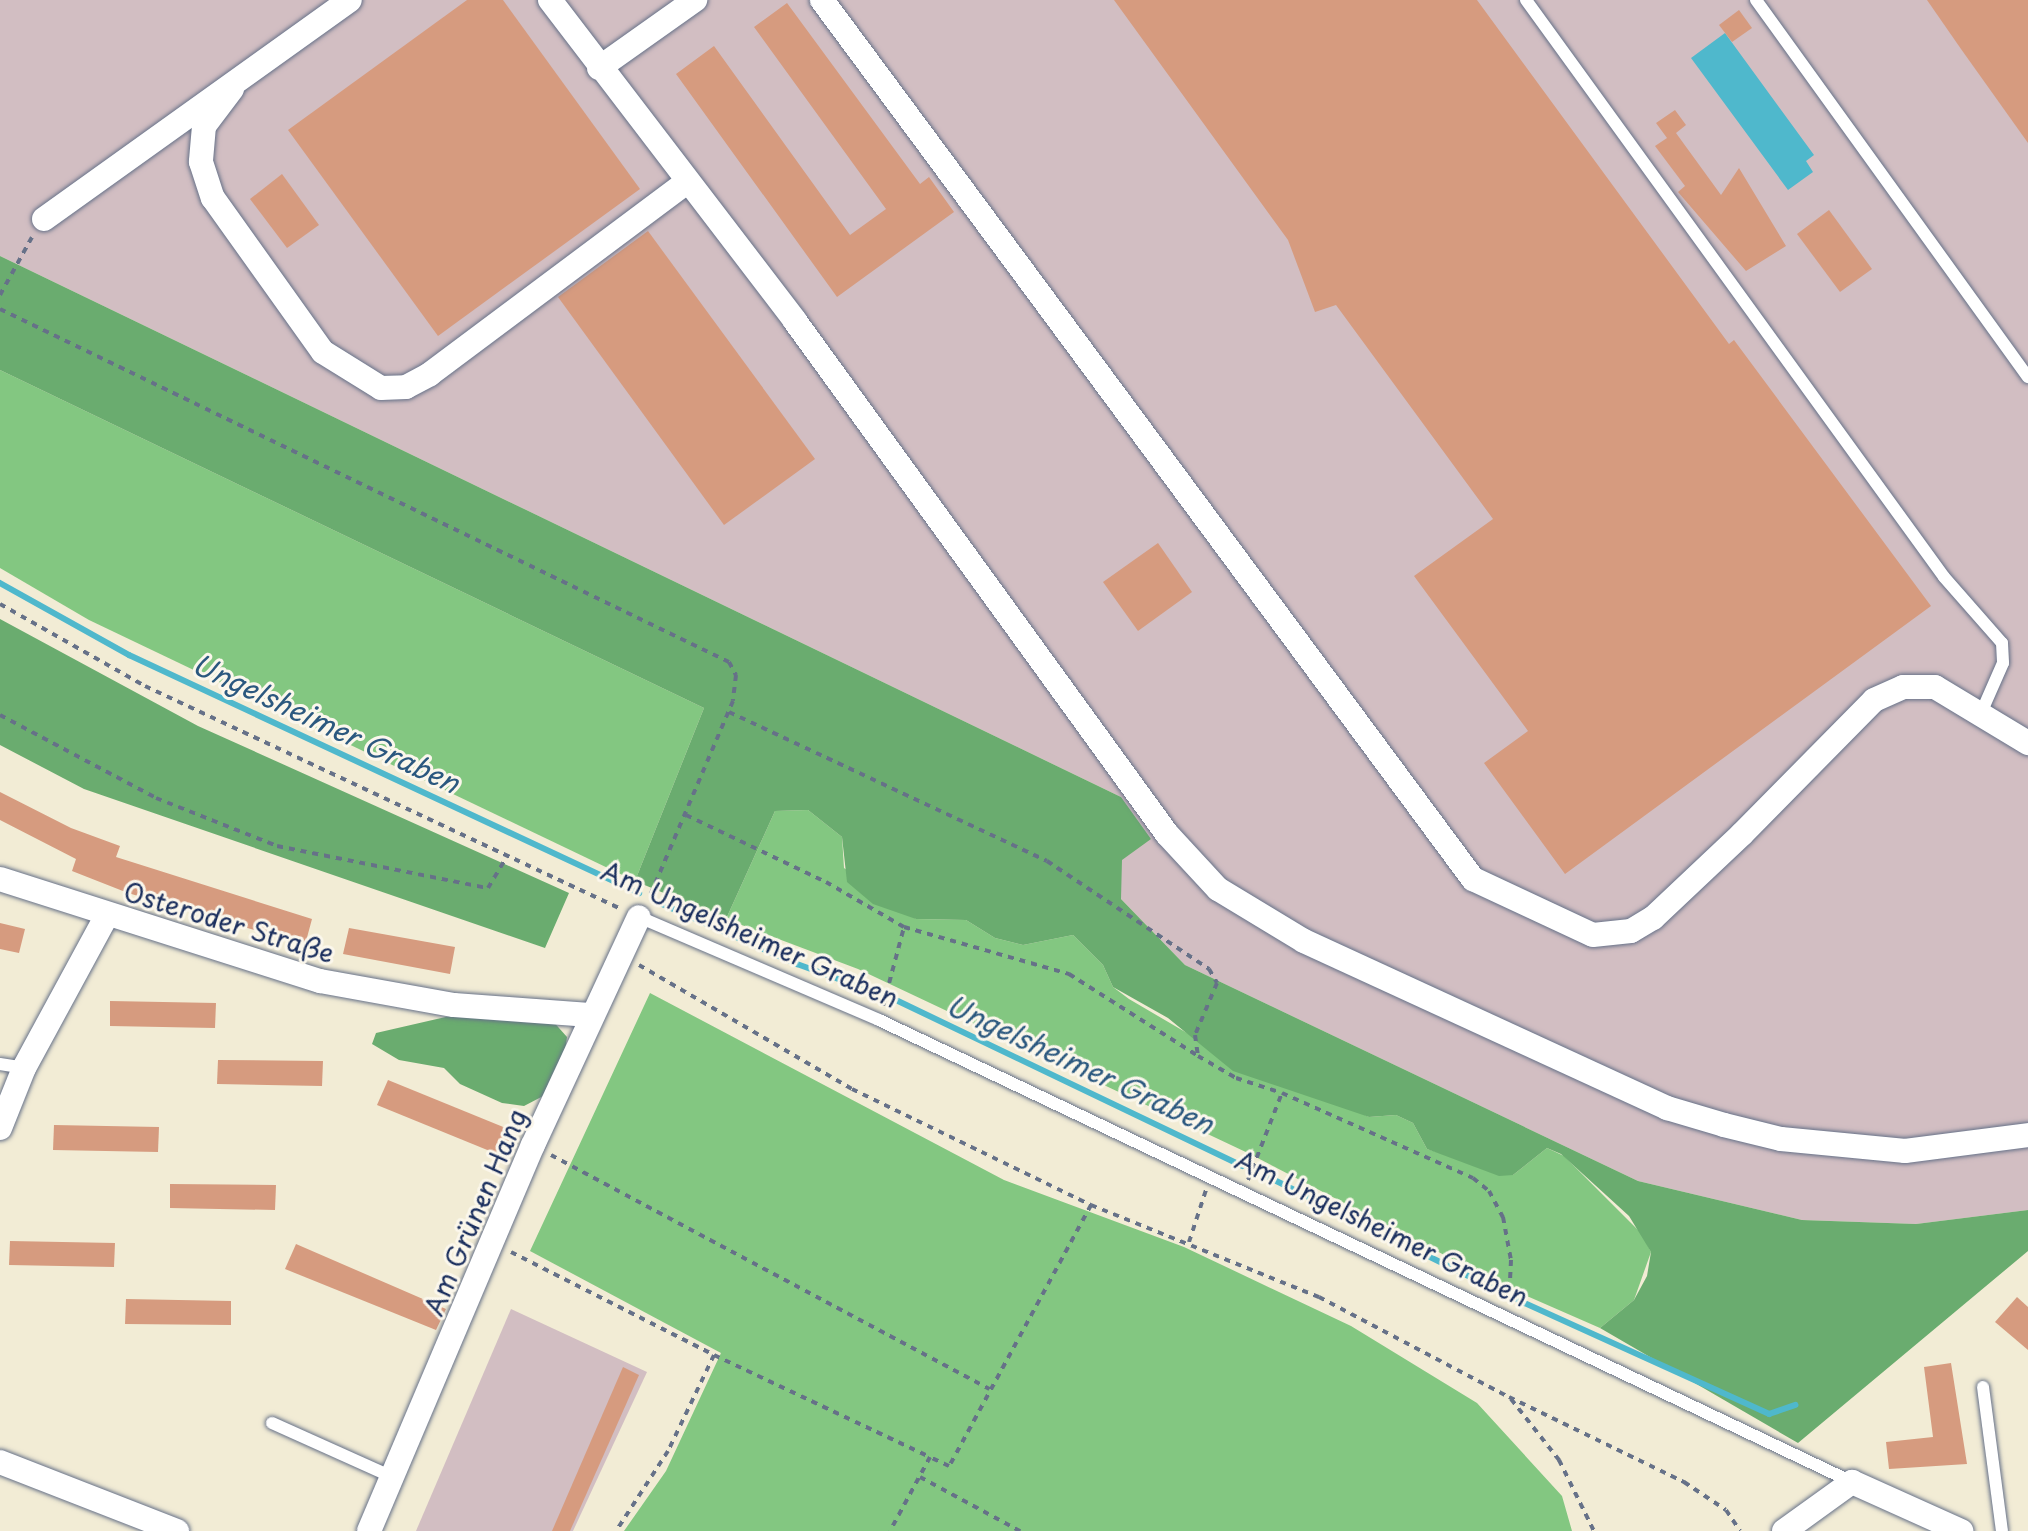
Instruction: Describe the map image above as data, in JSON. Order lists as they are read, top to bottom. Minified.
{"streets":{"street":["Osteroder Straße","Am Ungelsheimer Graben","Am Grünen Hang"]},"crossings":[["Osteroder Straße","Am Grünen Hang"],["Am Ungelsheimer Graben","Am Grünen Hang"]],"water":["Ungelsheimer Graben"]}
